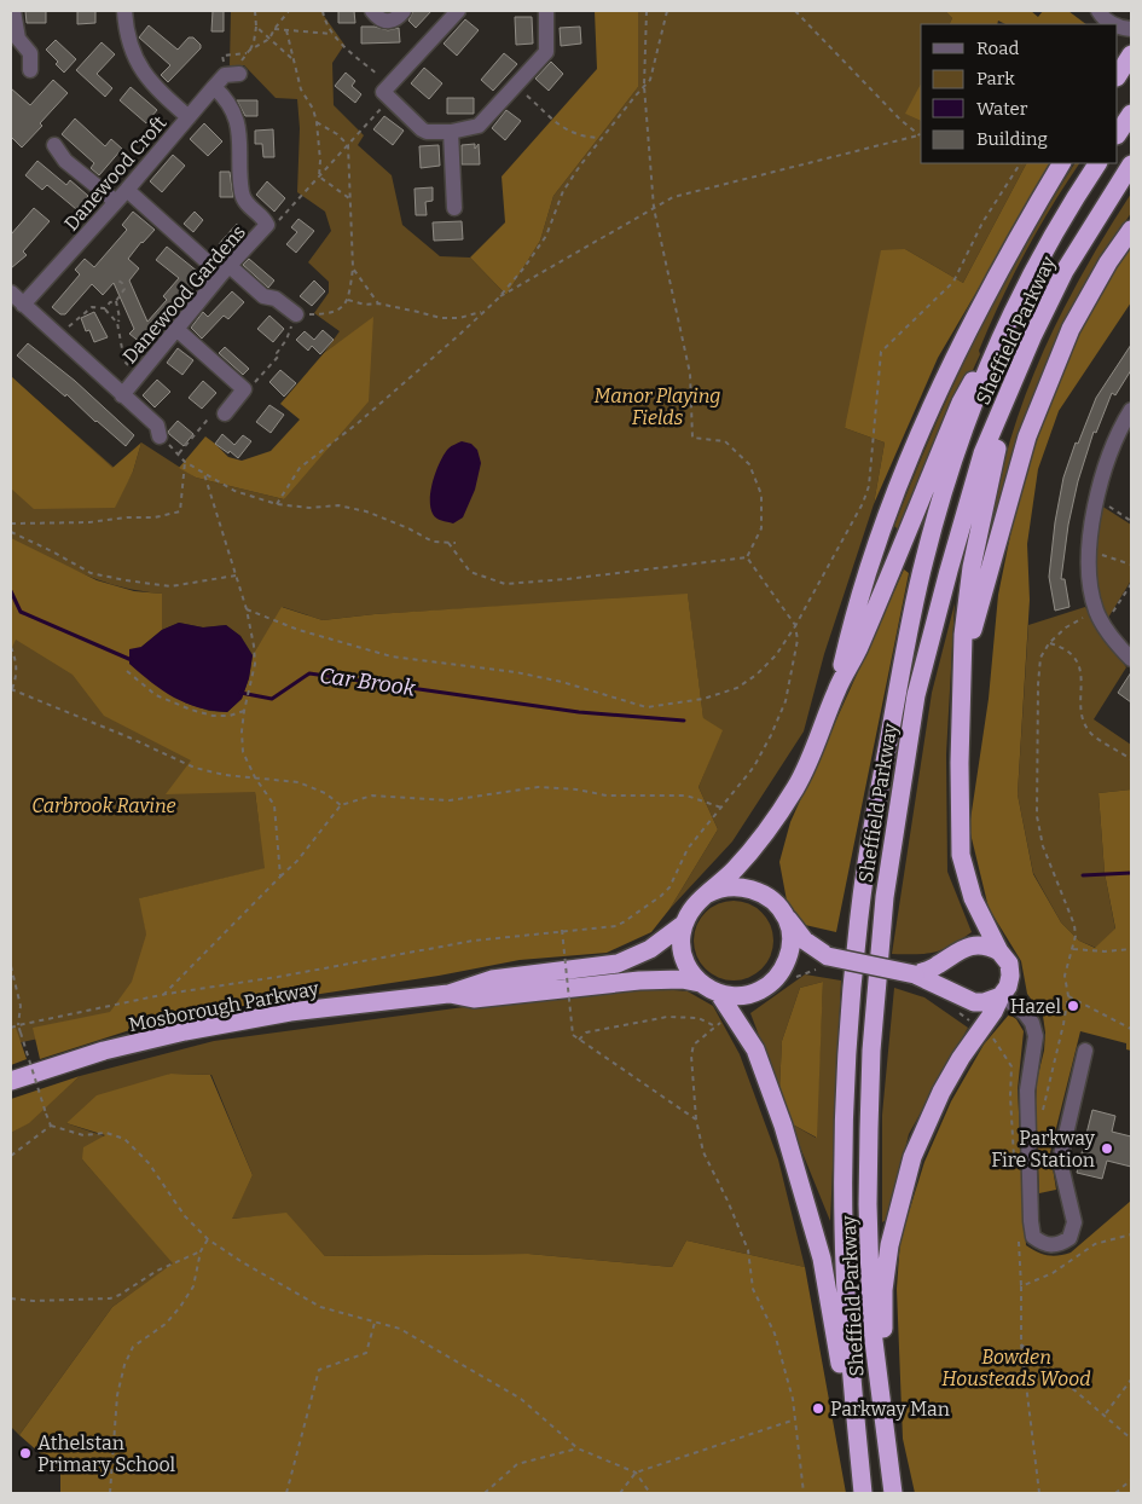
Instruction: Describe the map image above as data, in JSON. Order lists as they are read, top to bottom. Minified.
{"streets":{"highway":["Sheffield Parkway","Mosborough Parkway"],"street":["Danewood Croft","Danewood Gardens"]},"crossings":[["Danewood Croft","Danewood Gardens"]],"water":["Car Brook"],"parks":["Manor Playing Fields","Carbrook Ravine","Bowden Housteads Wood"],"places":["Hazel","Parkway Fire Station","Parkway Man","Athelstan Primary School"],"legend":["Road","Park","Water","Building"]}
